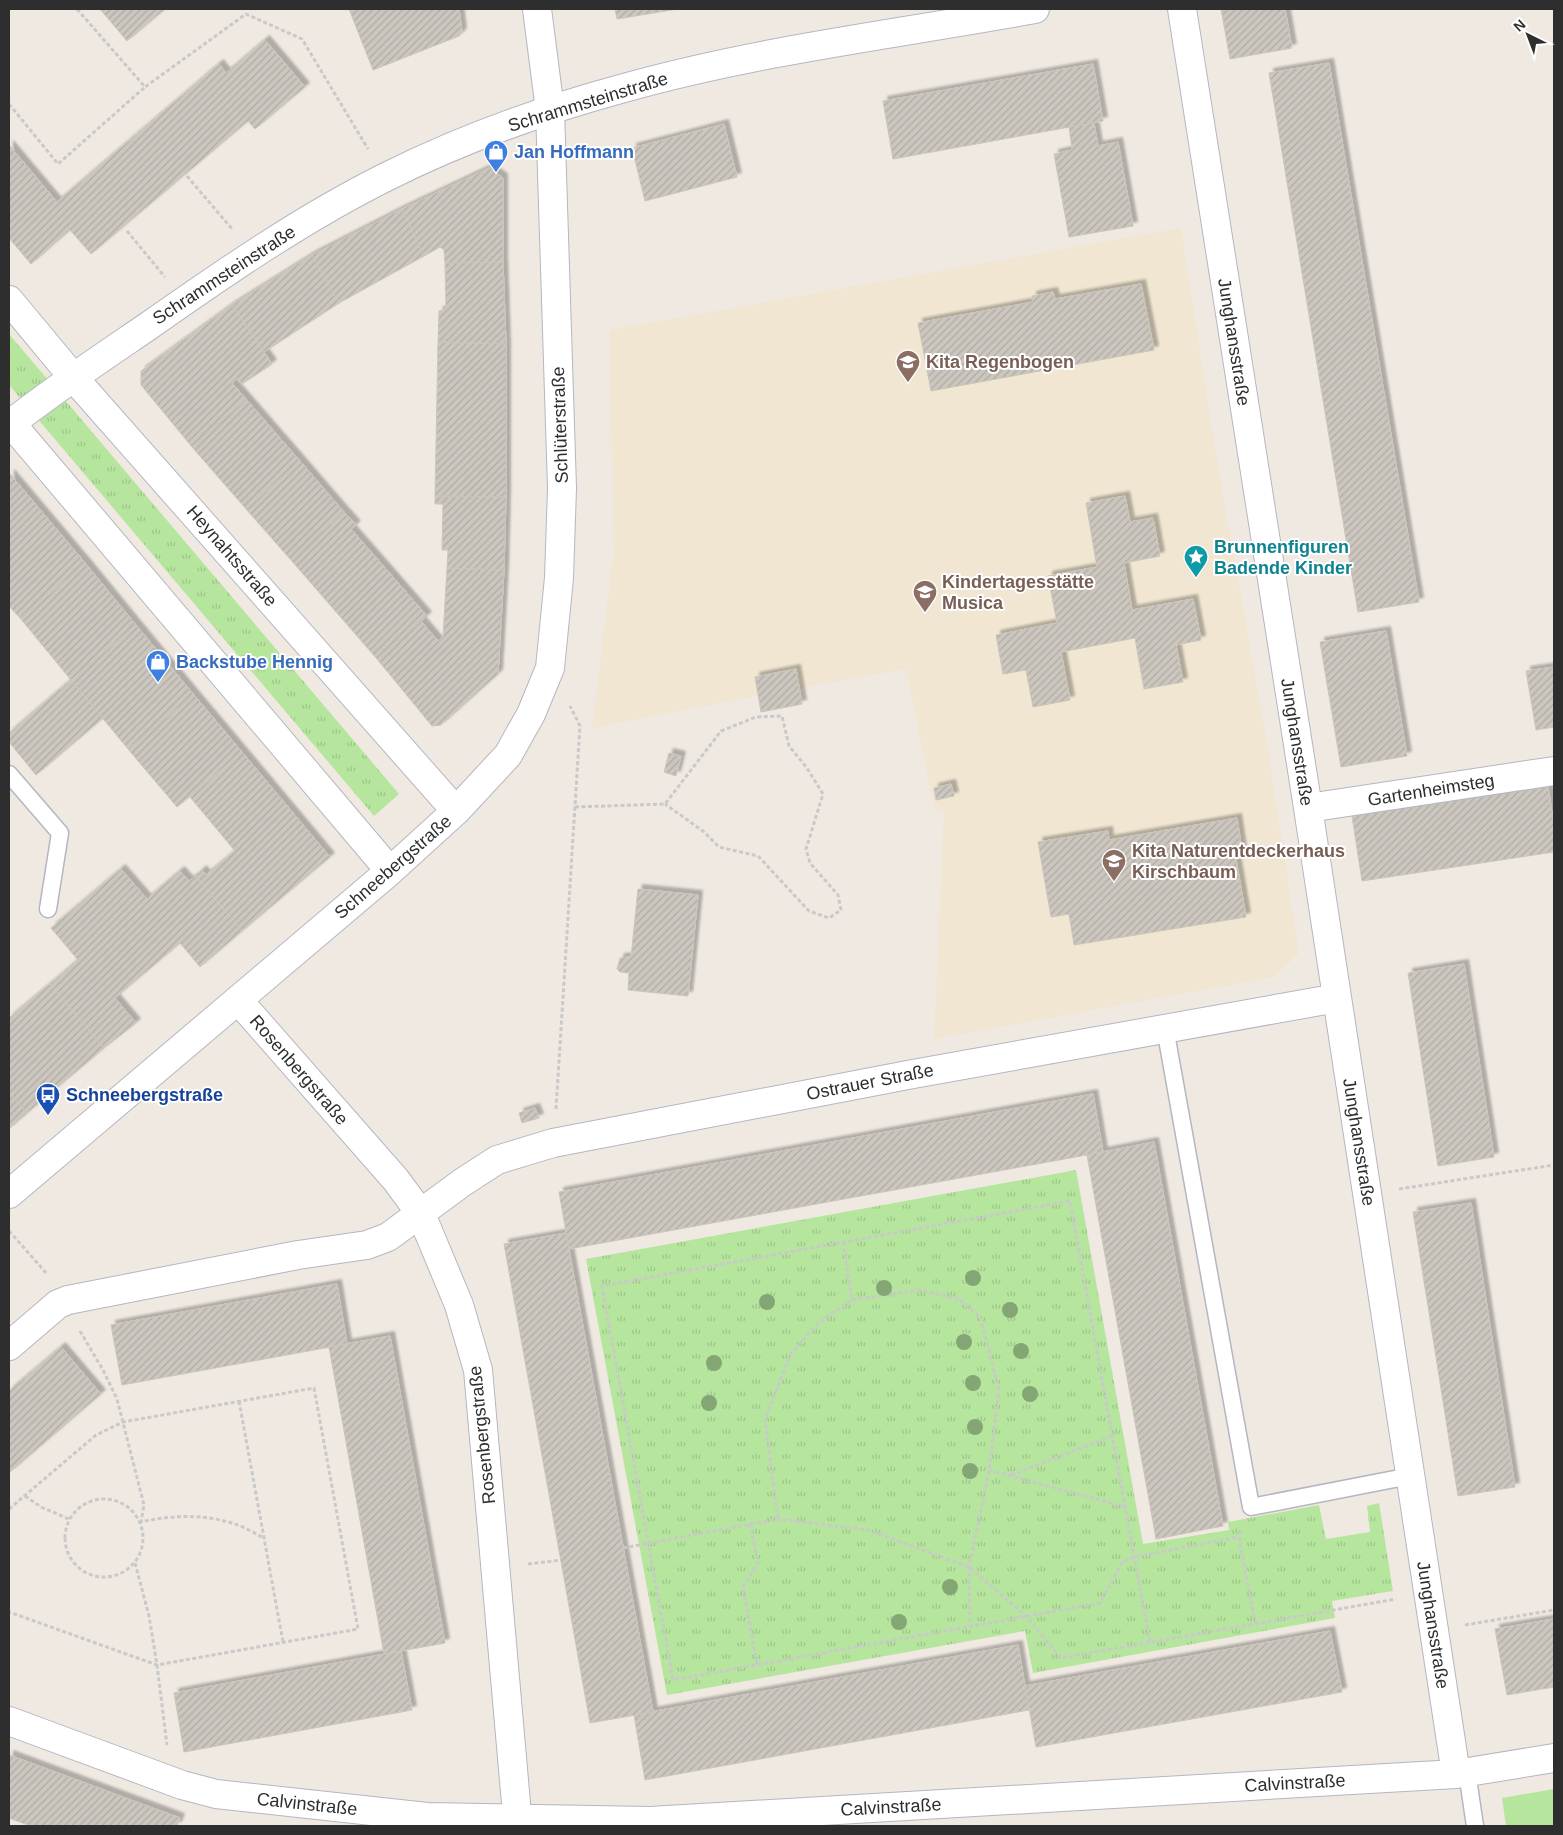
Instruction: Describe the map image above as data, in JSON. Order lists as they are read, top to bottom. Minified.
{"streets":{"street":["Schrammsteinstraße","Junghansstraße","Schlüterstraße","Heynahtsstraße","Gartenheimsteg","Schneebergstraße","Rosenbergstraße","Ostrauer Straße","Calvinstraße"]},"crossings":[["Schrammsteinstraße","Schlüterstraße"],["Schrammsteinstraße","Heynahtsstraße"],["Junghansstraße","Gartenheimsteg"],["Junghansstraße","Ostrauer Straße"],["Junghansstraße","Calvinstraße"],["Schlüterstraße","Heynahtsstraße"],["Schlüterstraße","Schneebergstraße"],["Heynahtsstraße","Schneebergstraße"],["Schneebergstraße","Rosenbergstraße"],["Rosenbergstraße","Ostrauer Straße"],["Rosenbergstraße","Calvinstraße"]],"places":{"shop":["Jan Hoffmann","Backstube Hennig"],"school or university":["Kita Regenbogen","Kindertagesstätte Musica","Kita Naturentdeckerhaus Kirschbaum"],"place":["Brunnenfiguren Badende Kinder"],"bus stop":["Schneebergstraße"]},"north":"top left"}
